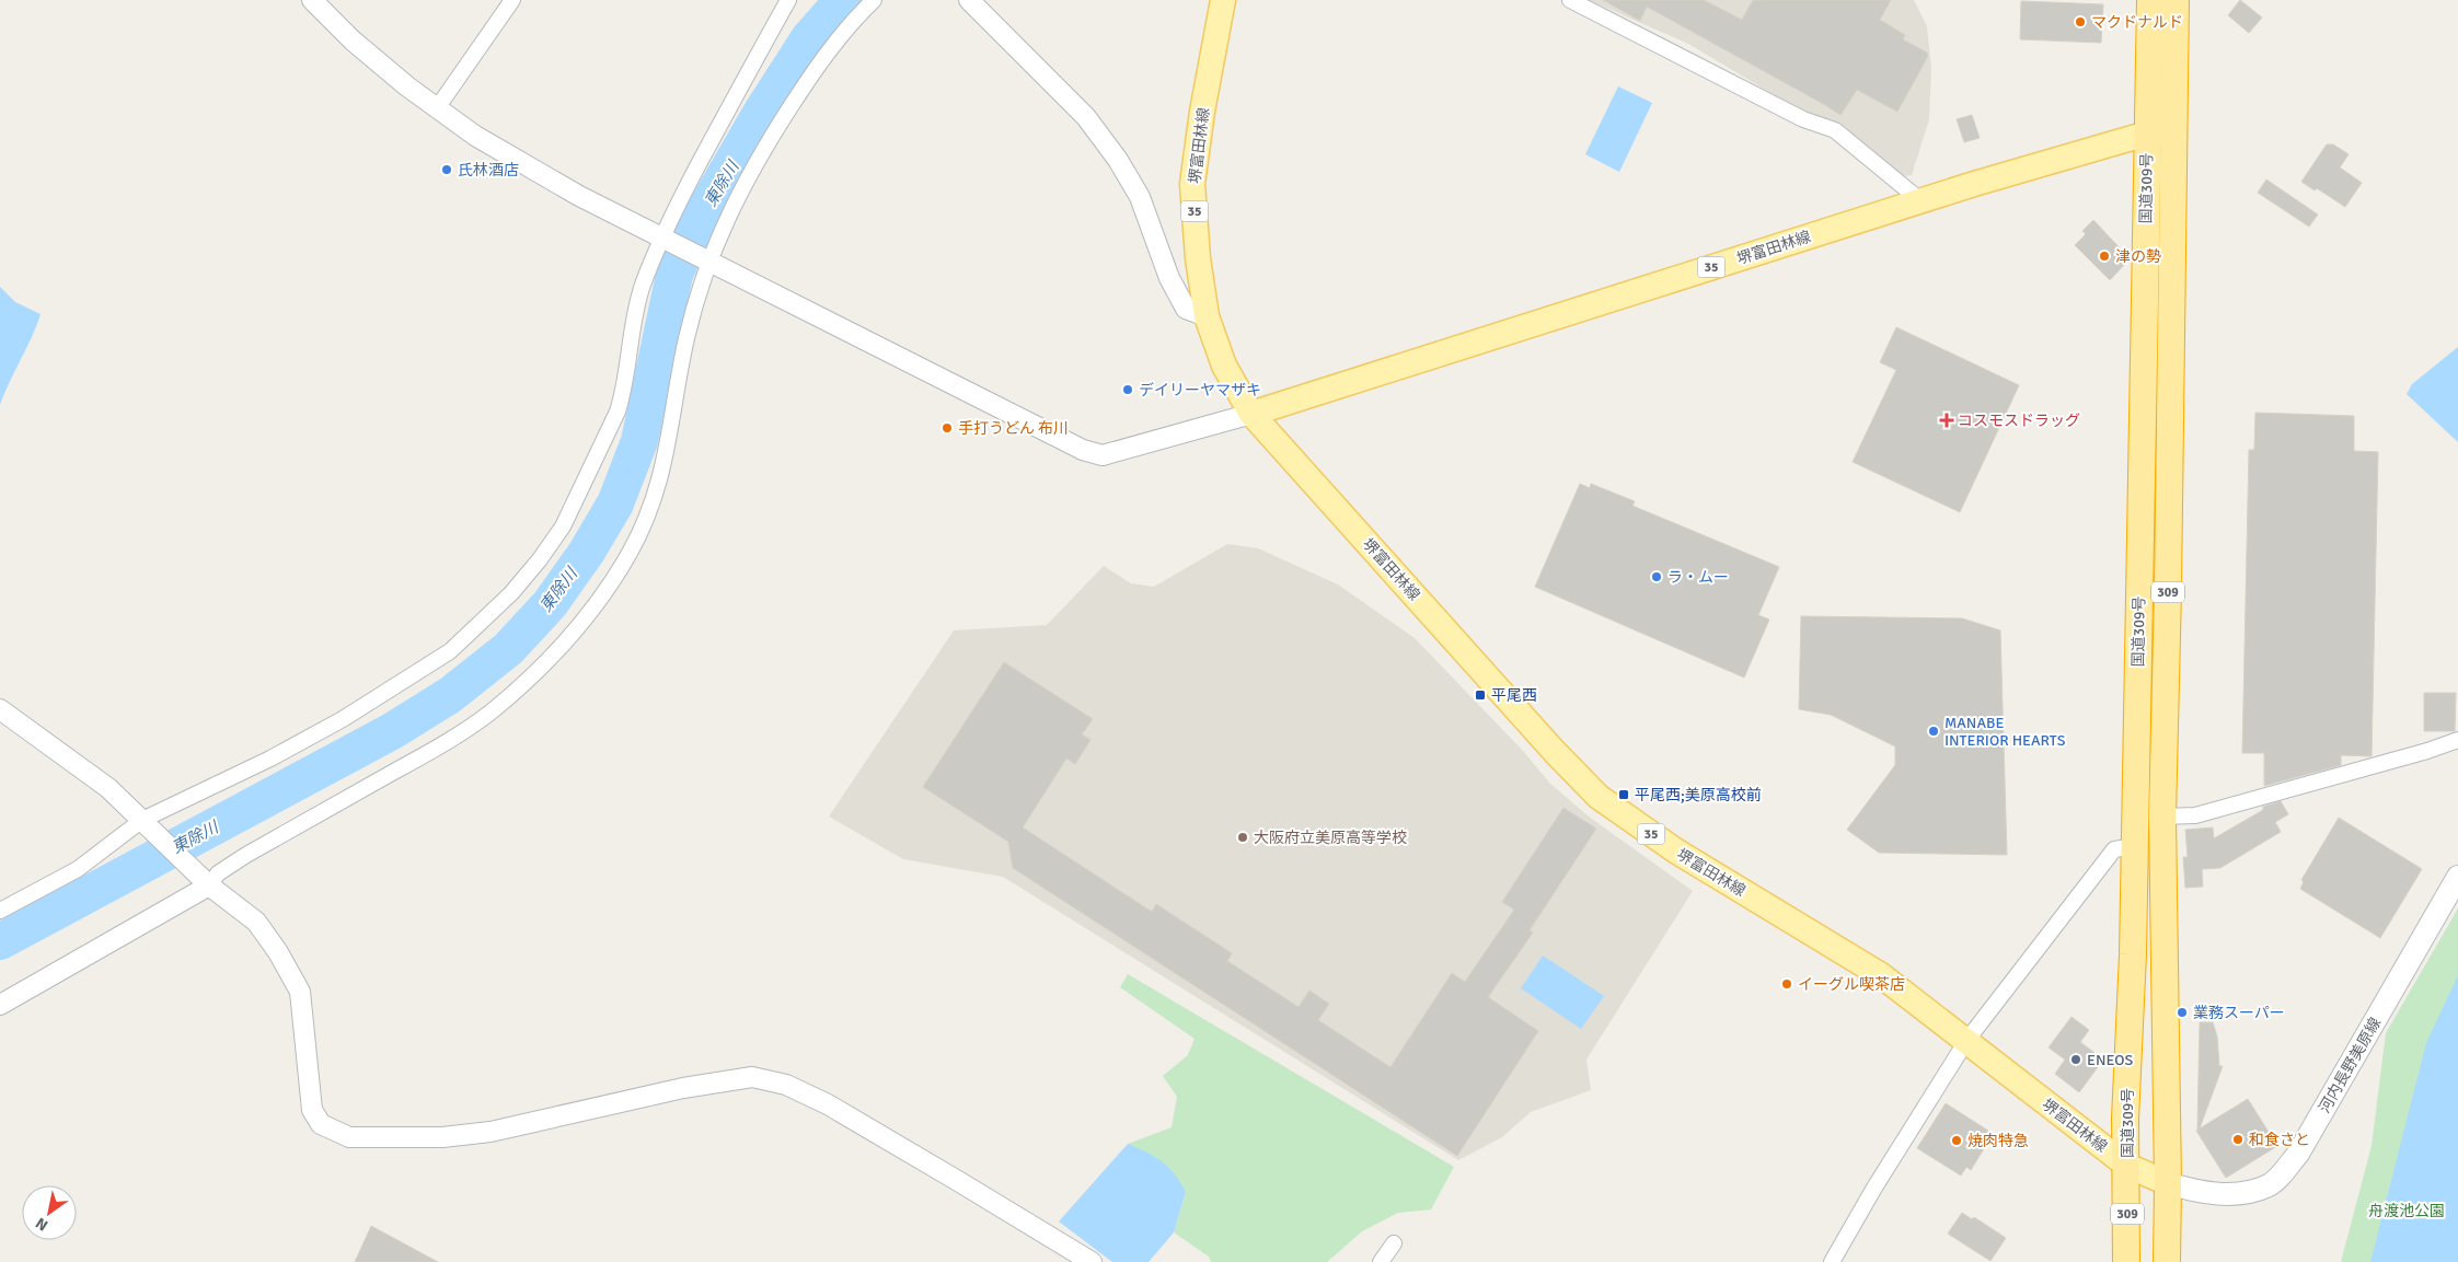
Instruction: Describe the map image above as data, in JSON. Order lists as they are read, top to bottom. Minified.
{"streets":{"highway":["国道309号","309"],"main road":["堺富田林線","35","河内長野美原線"]},"crossings":[["堺富田林線","国道309号"],["堺富田林線","河内長野美原線"],["国道309号","河内長野美原線"]],"water":["東除川"],"parks":["舟渡池公園"],"places":{"other":["マクドナルド","氏林酒店","津の勢","デイリーヤマザキ","手打うどん 布川","ラ・ムー","MANABE INTERIOR HEARTS","大阪府立美原高等学校","イーグル喫茶店","業務スーパー","ENEOS","和食さと","焼肉特急"],"health":["コスモスドラッグ"],"transit":["平尾西","平尾西;美原高校前"]},"north":"bottom left"}
